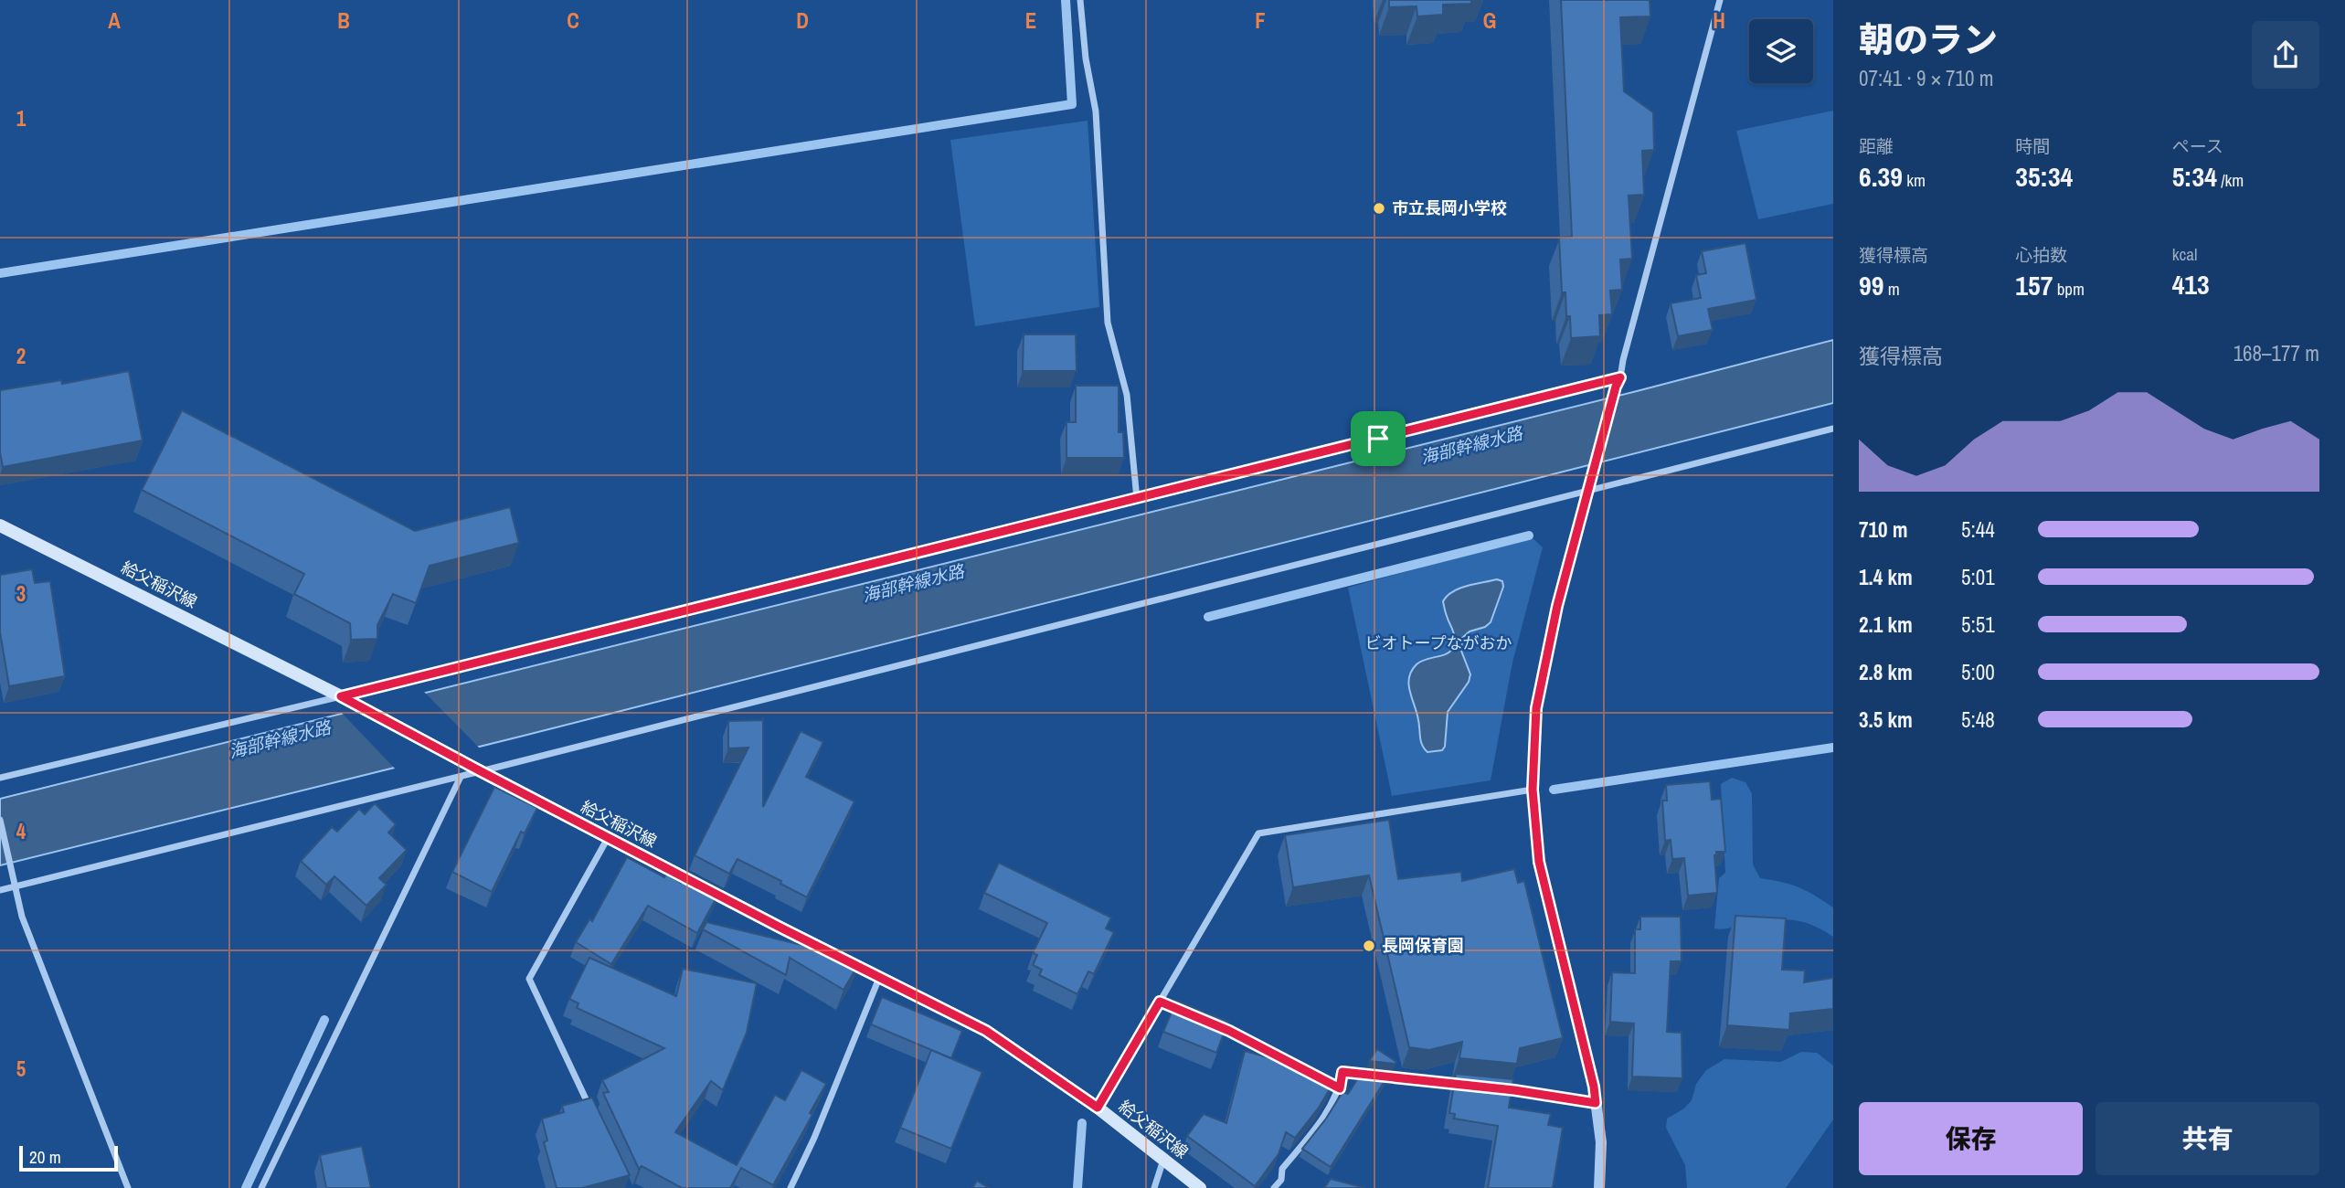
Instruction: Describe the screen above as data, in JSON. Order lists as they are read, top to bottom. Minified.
{"streets":{"main road":["給父稲沢線"]},"water":["海部幹線水路"],"parks":["ビオトープながおか"],"places":["市立長岡小学校","長岡保育園"],"scale_bar":"20 m","page":{"heading":["朝のラン","07:41 · 9 × 710 m"],"stats":[["距離","6.39 km"],["時間","35:34"],["ペース","5:34 /km"],["獲得標高","99 m"],["心拍数","157 bpm"],["kcal","413"]],"chart":["獲得標高","168–177 m"],"list":[{"name":"710 m","note":"5:44"},{"name":"1.4 km","note":"5:01"},{"name":"2.1 km","note":"5:51"},{"name":"2.8 km","note":"5:00"},{"name":"3.5 km","note":"5:48"}],"buttons":["保存","共有"],"scale":"20 m"},"grid":{"columns":["A","B","C","D","E","F","G","H"],"rows":["1","2","3","4","5"]}}
